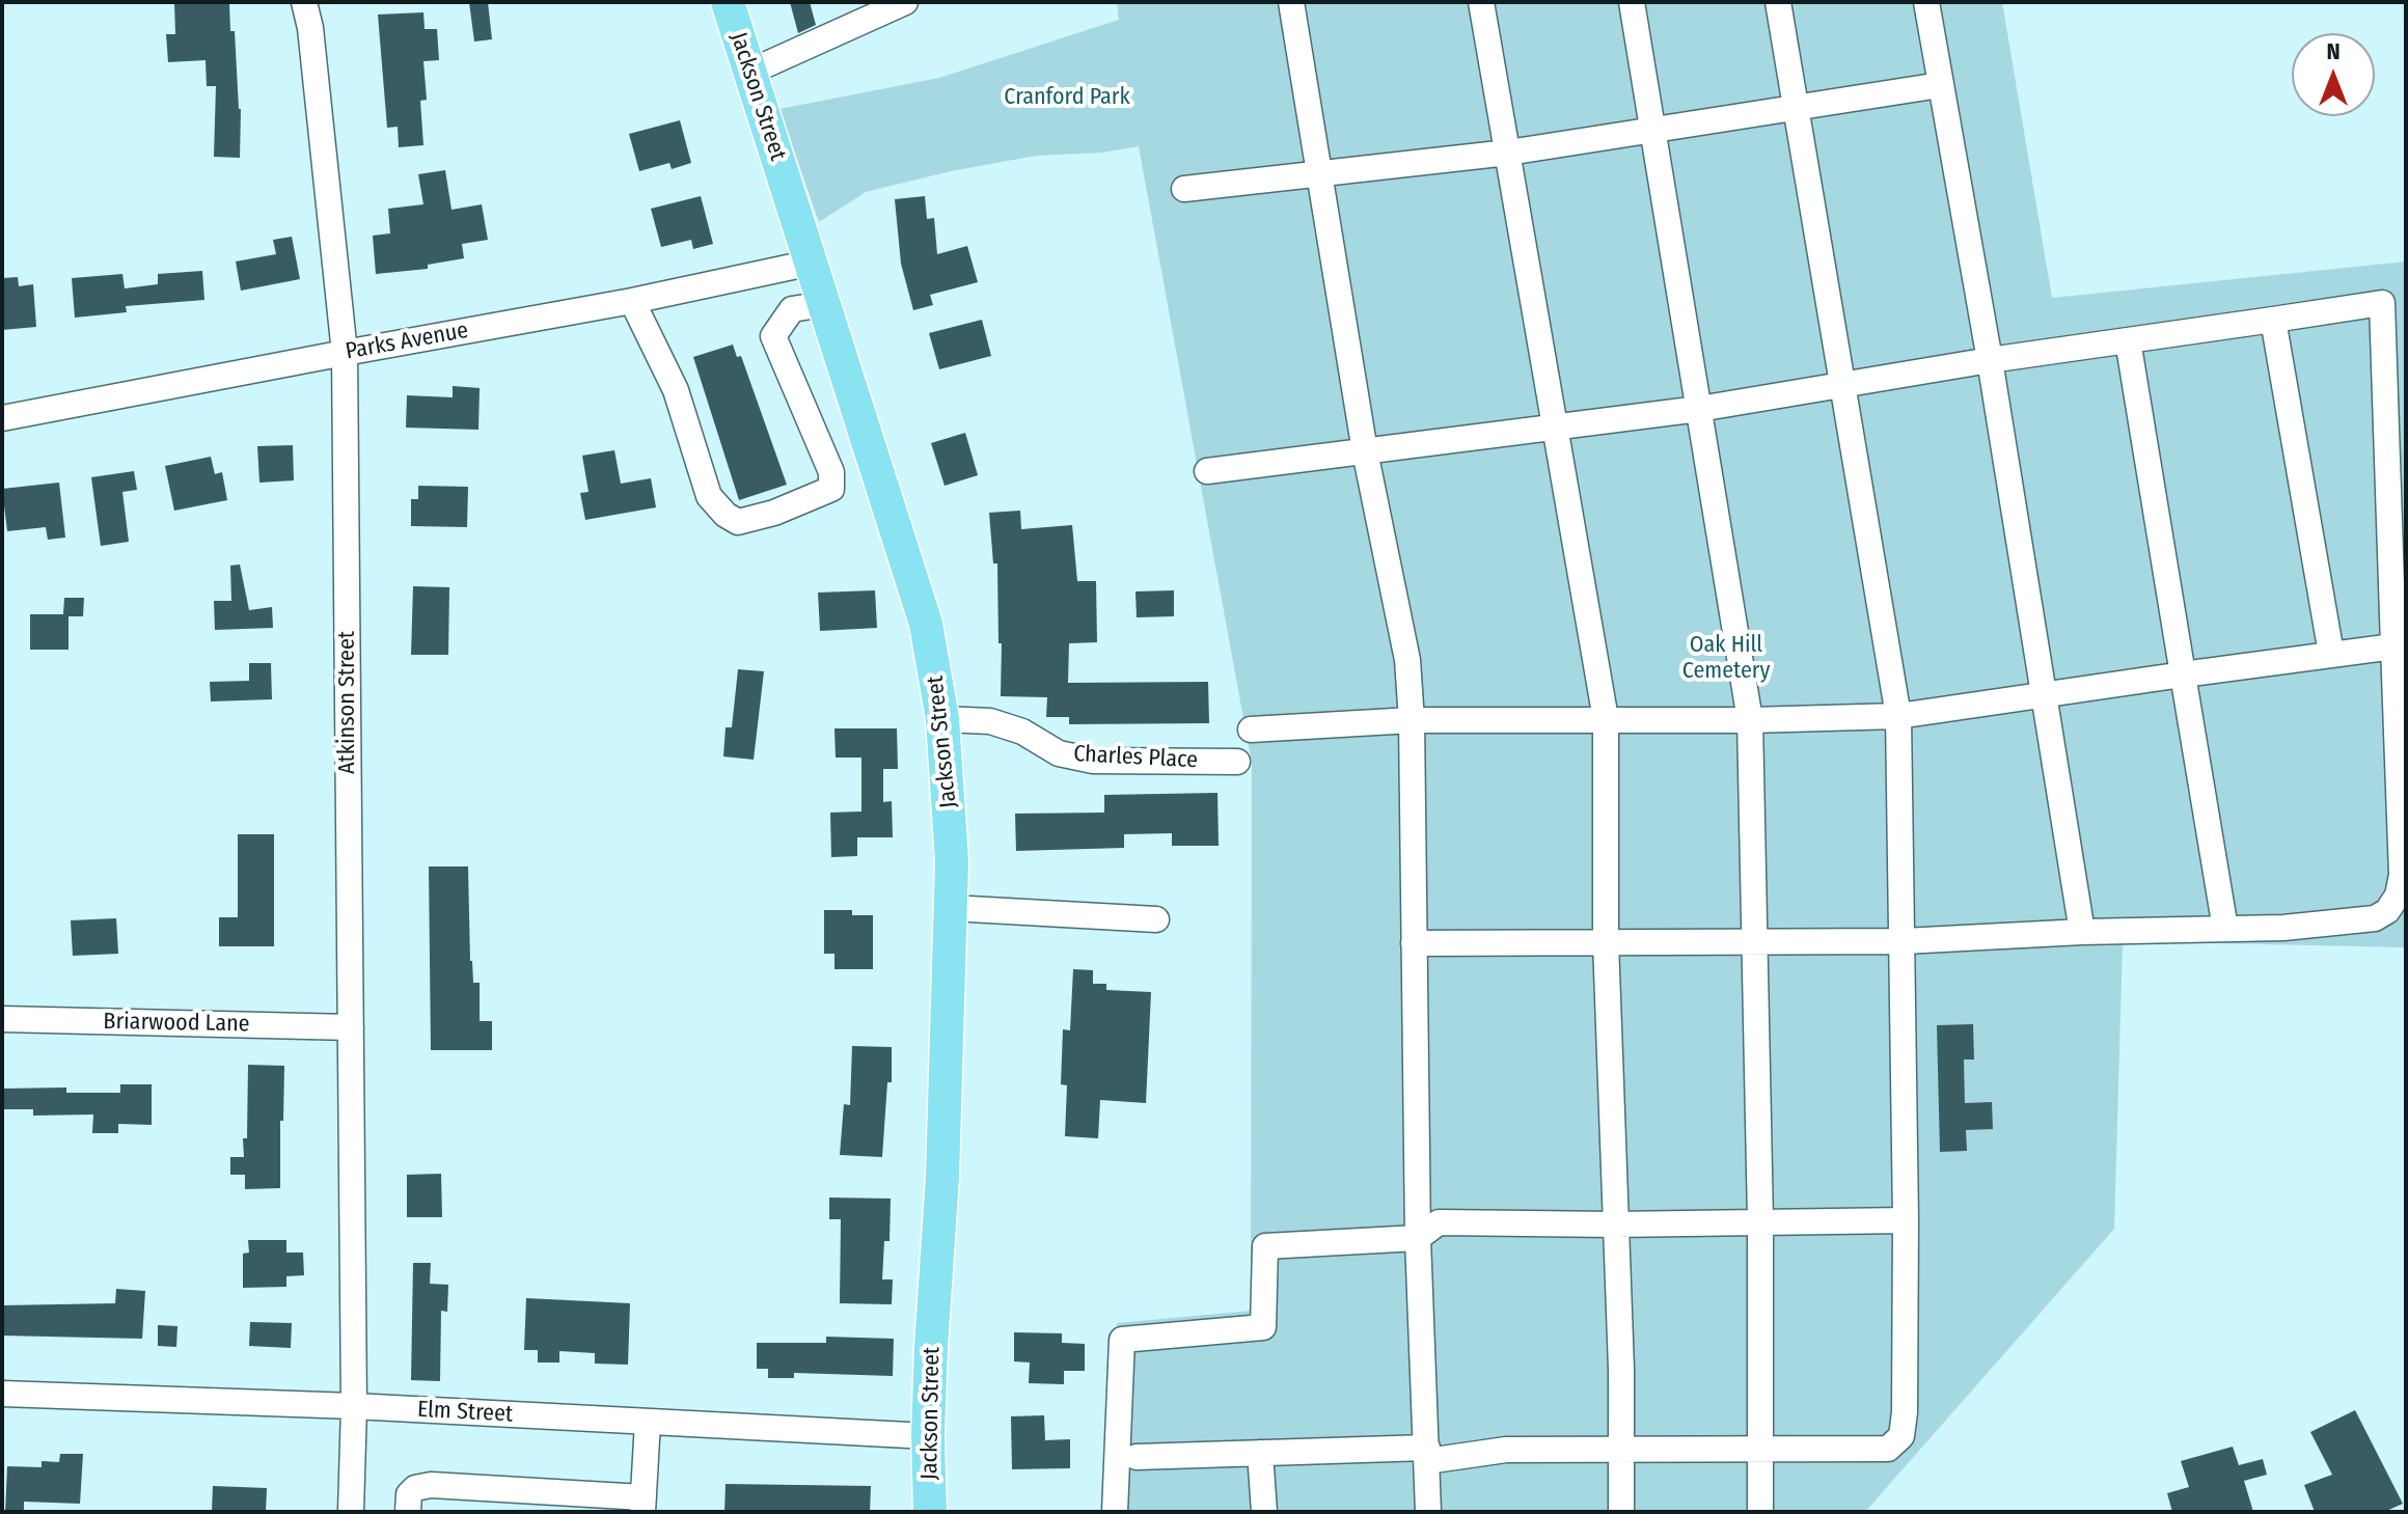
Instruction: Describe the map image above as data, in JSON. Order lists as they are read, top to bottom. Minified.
{"streets":{"main road":["Jackson Street"],"street":["Parks Avenue","Atkinson Street","Charles Place","Briarwood Lane","Elm Street"]},"crossings":[["Jackson Street","Parks Avenue"],["Jackson Street","Charles Place"],["Jackson Street","Elm Street"],["Parks Avenue","Atkinson Street"],["Atkinson Street","Briarwood Lane"],["Atkinson Street","Elm Street"]],"parks":["Cranford Park","Oak Hill Cemetery"],"north":"top"}
